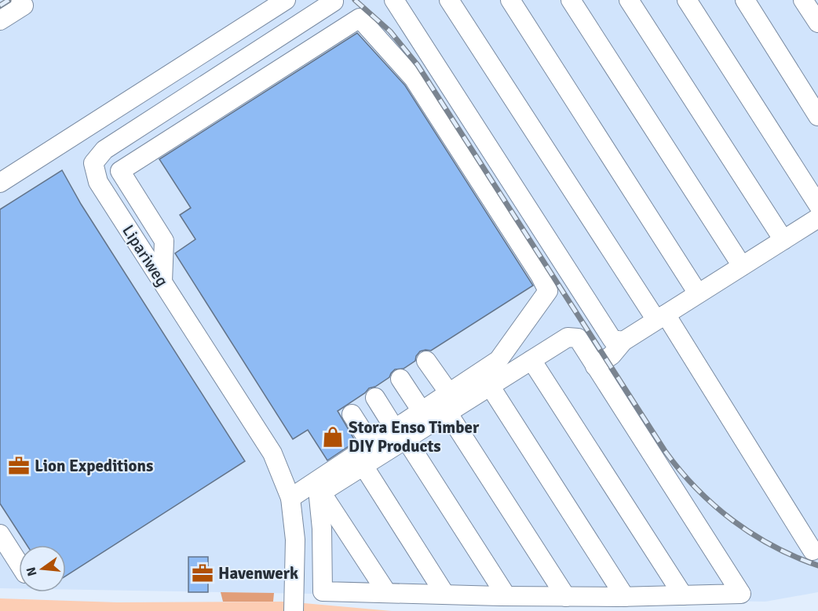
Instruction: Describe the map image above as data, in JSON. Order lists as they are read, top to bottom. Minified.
{"streets":{"lane":["Lipariweg"]},"places":{"shop":["Stora Enso Timber DIY Products"],"office":["Lion Expeditions","Havenwerk"]},"north":"left"}
